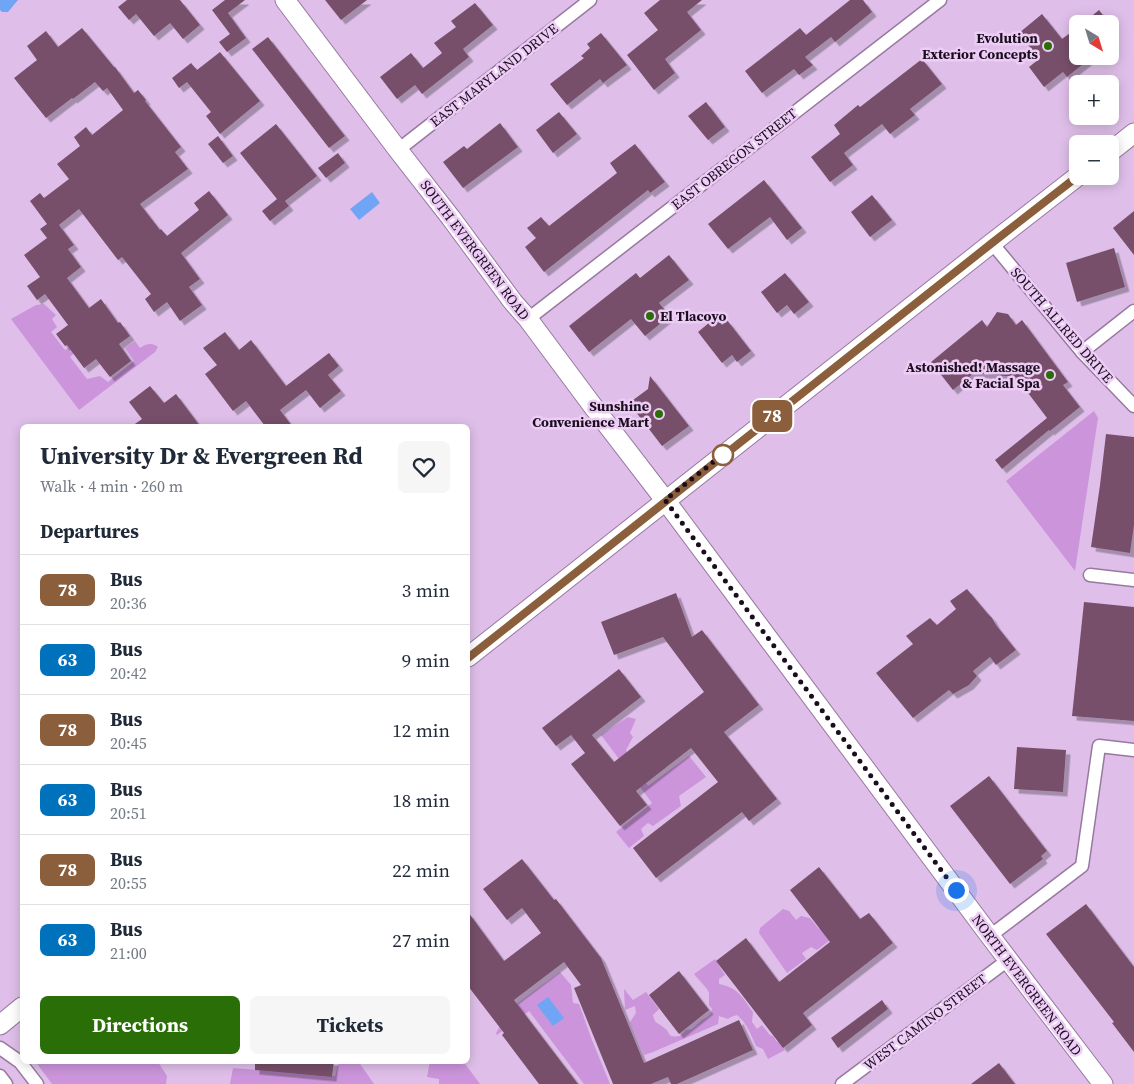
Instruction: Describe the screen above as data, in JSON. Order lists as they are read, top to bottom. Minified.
{"streets":{"street":["EAST MARYLAND DRIVE","EAST OBREGON STREET","SOUTH EVERGREEN ROAD","SOUTH ALLRED DRIVE","NORTH EVERGREEN ROAD","WEST CAMINO STREET"]},"crossings":[["EAST MARYLAND DRIVE","SOUTH EVERGREEN ROAD"],["EAST OBREGON STREET","SOUTH EVERGREEN ROAD"],["SOUTH EVERGREEN ROAD","NORTH EVERGREEN ROAD"],["NORTH EVERGREEN ROAD","WEST CAMINO STREET"]],"places":["Evolution Exterior Concepts","El Tlacoyo","Astonished! Massage & Facial Spa","Sunshine Convenience Mart"],"lines":["bus line 78"],"north":"bottom right","page":{"on_map":"78","map_buttons":["+","−"],"heading":[["University Dr & Evergreen Rd","Walk · 4 min · 260 m"],"Departures"],"list":[{"mark":"78","name":"Bus","note":"20:36","value":"3 min"},{"mark":"63","name":"Bus","note":"20:42","value":"9 min"},{"mark":"78","name":"Bus","note":"20:45","value":"12 min"},{"mark":"63","name":"Bus","note":"20:51","value":"18 min"},{"mark":"78","name":"Bus","note":"20:55","value":"22 min"},{"mark":"63","name":"Bus","note":"21:00","value":"27 min"}],"buttons":["Directions","Tickets"]}}
